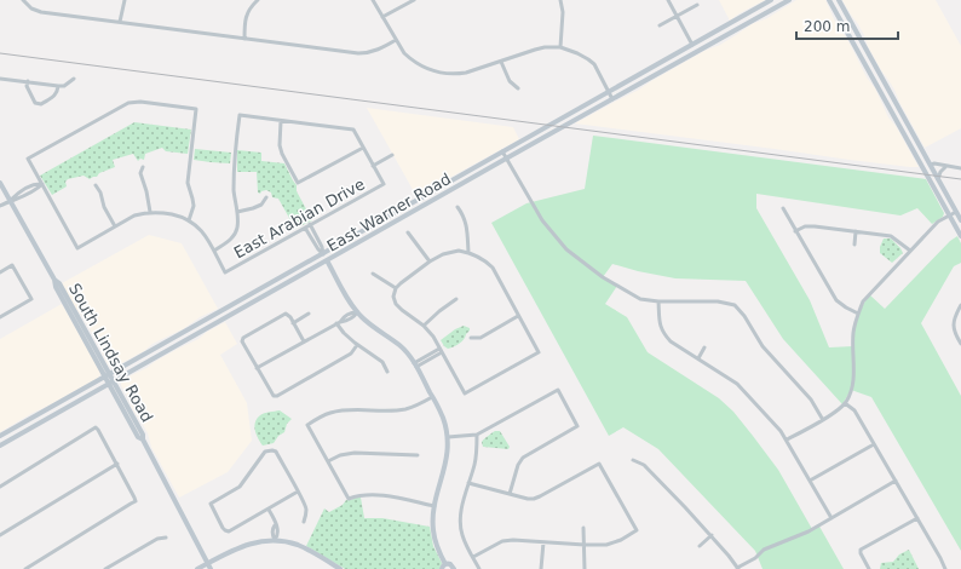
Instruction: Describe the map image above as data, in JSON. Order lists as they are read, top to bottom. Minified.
{"streets":{"main road":["East Warner Road","South Lindsay Road"],"street":["East Arabian Drive"]},"crossings":[["East Warner Road","South Lindsay Road"]],"scale_bar":"200 m"}
